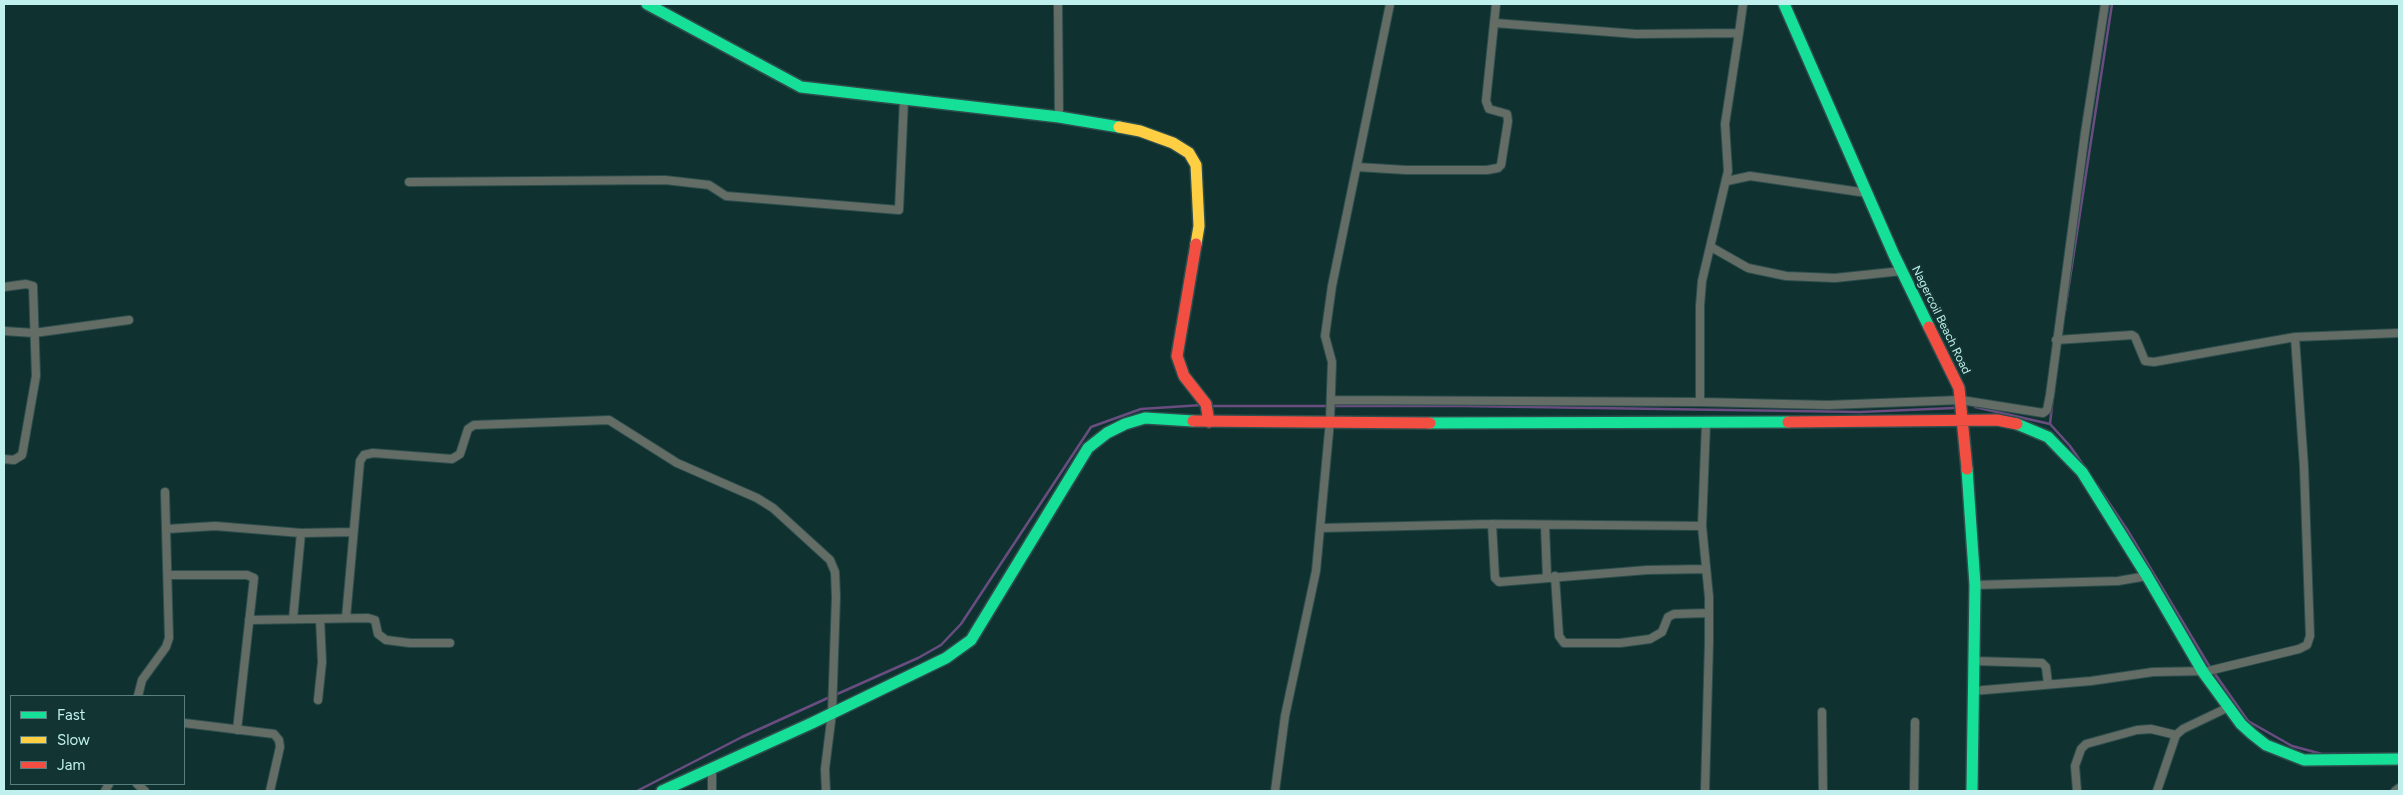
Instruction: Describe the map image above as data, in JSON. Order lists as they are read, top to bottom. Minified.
{"streets":{"street":["Nagercoil Beach Road"]},"legend":["Fast","Slow","Jam"]}
